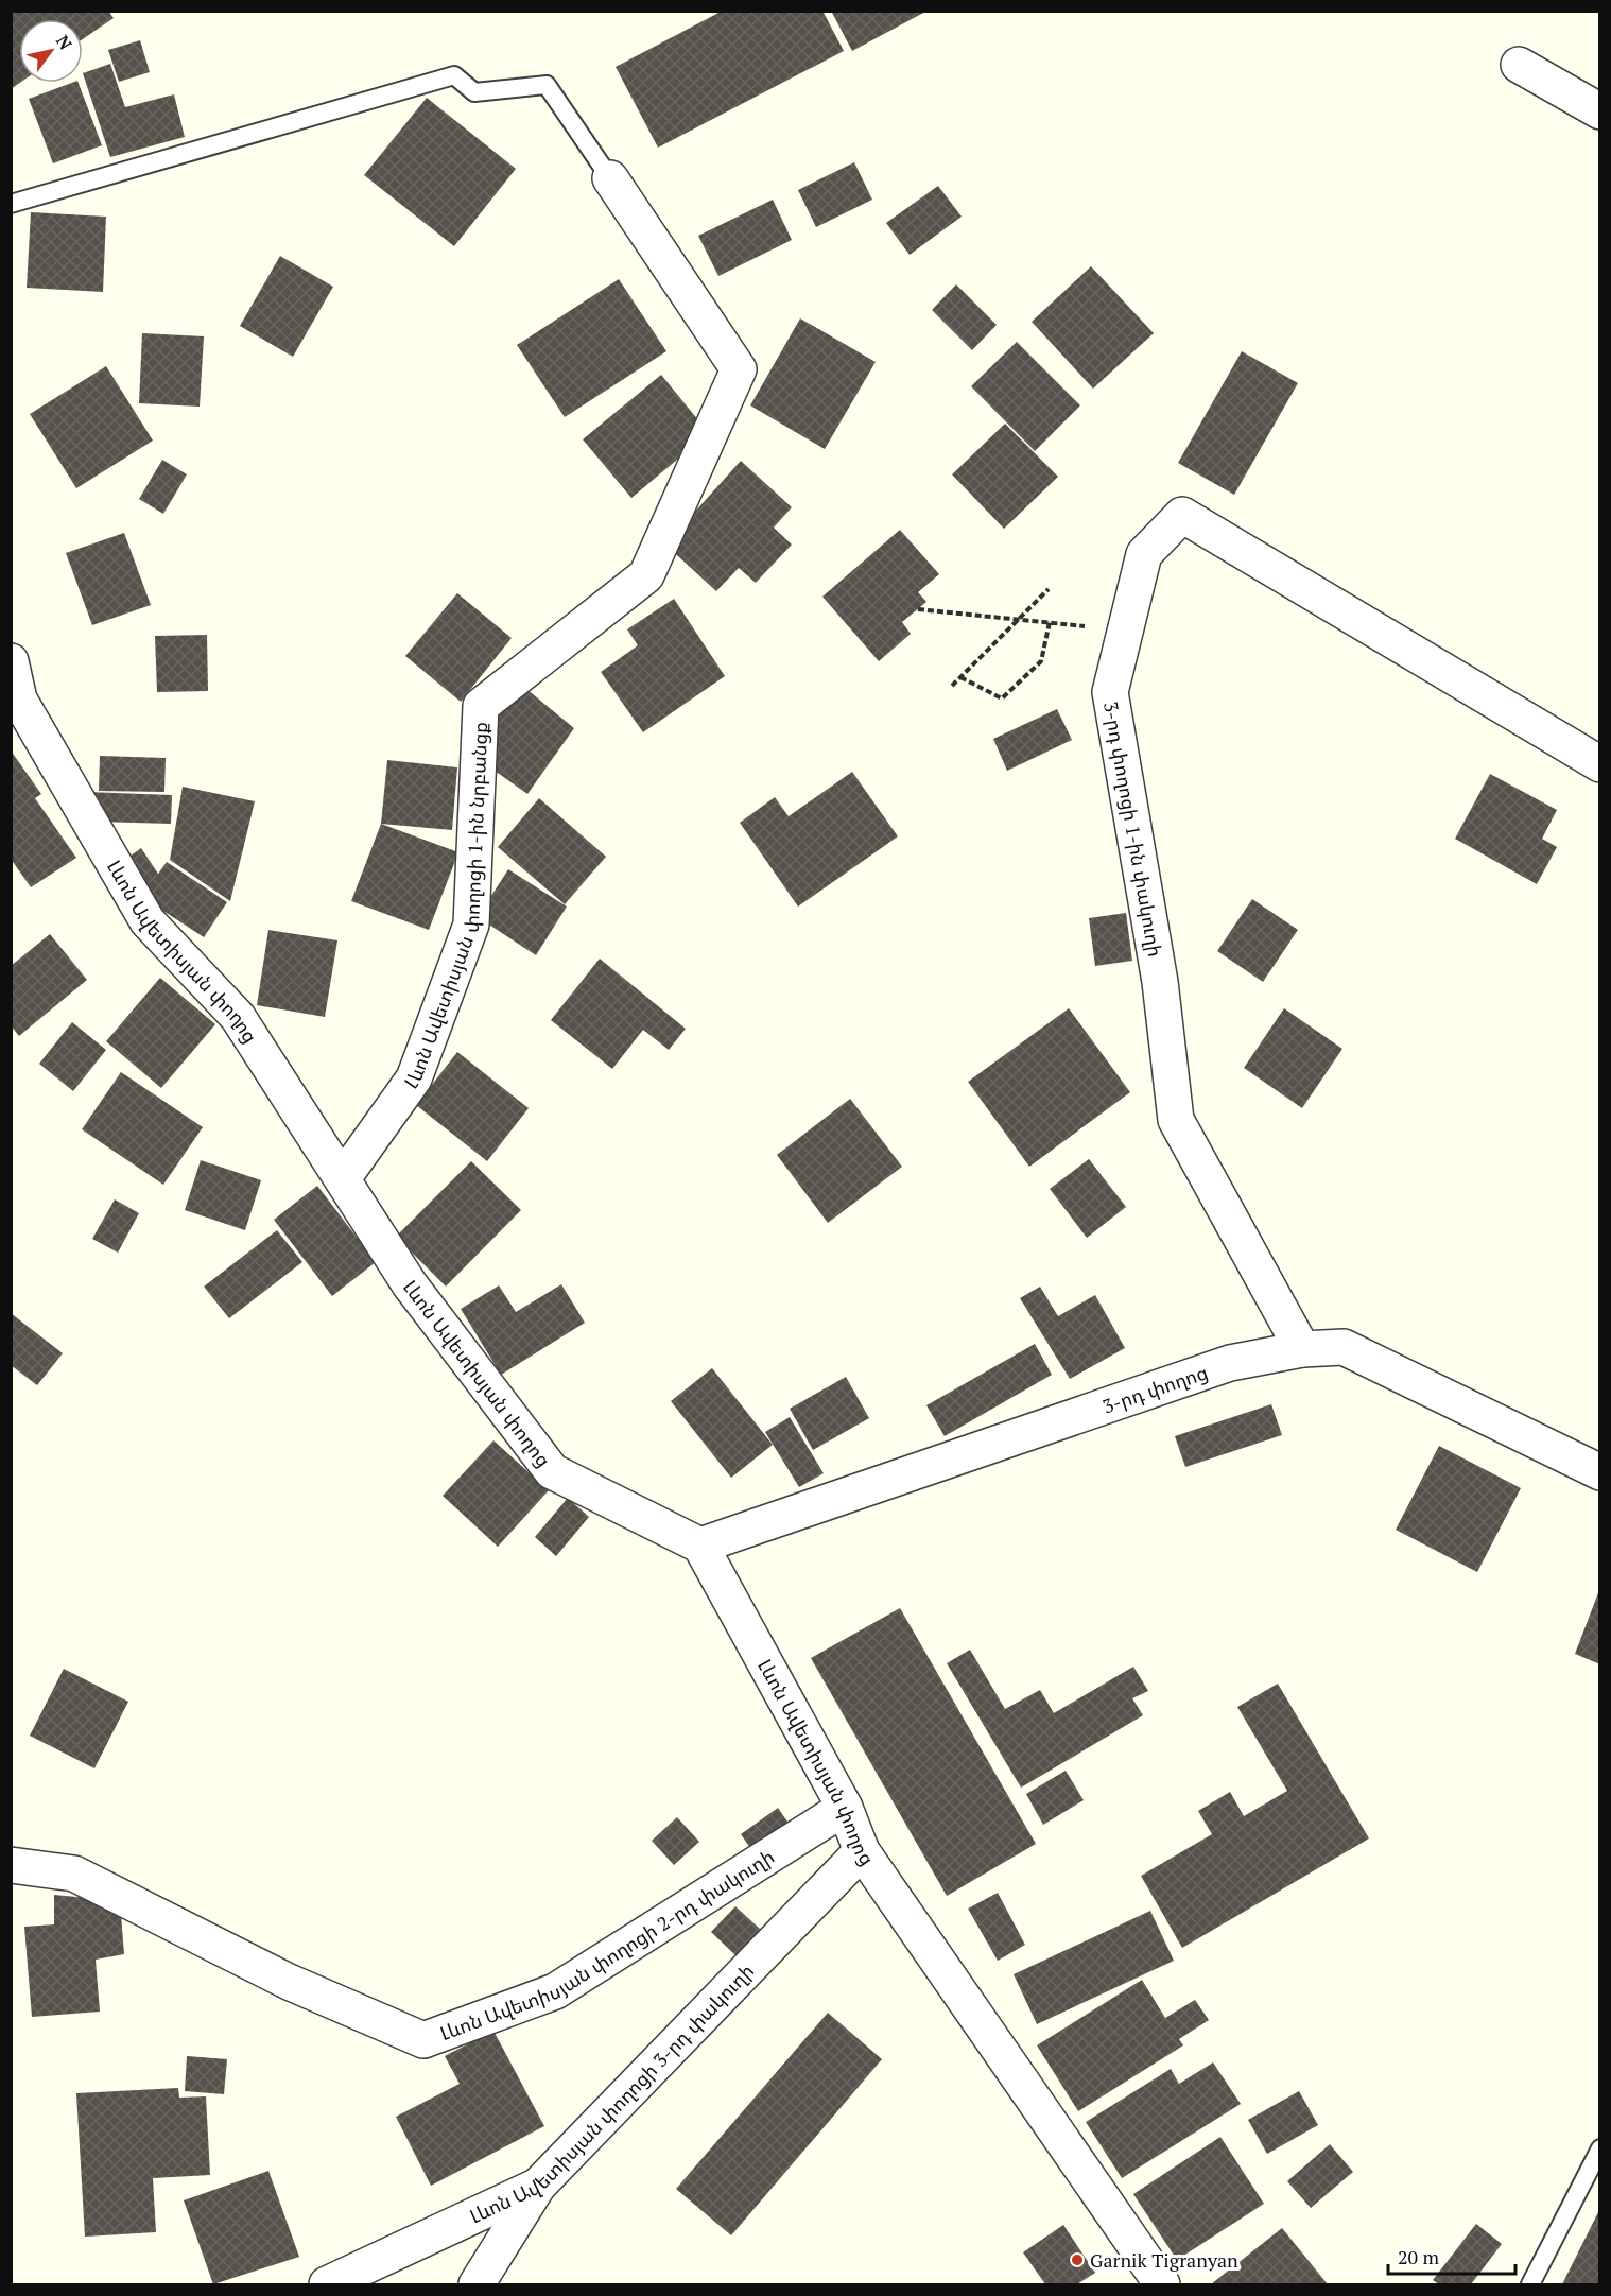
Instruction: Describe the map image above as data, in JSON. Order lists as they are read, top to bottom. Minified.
{"streets":{"street":["3-րդ փողոցի 1-ին փակուղի","Լևոն Ավետիսյան փողոցի 1-ին նրբանցք","Լևոն Ավետիսյան փողոց","3-րդ փողոց","Լևոն Ավետիսյան փողոցի 2-րդ փակուղի","Լևոն Ավետիսյան փողոցի 3-րդ փակուղի"]},"crossings":[["3-րդ փողոցի 1-ին փակուղի","3-րդ փողոց"],["Լևոն Ավետիսյան փողոցի 1-ին նրբանցք","Լևոն Ավետիսյան փողոց"],["Լևոն Ավետիսյան փողոց","3-րդ փողոց"],["Լևոն Ավետիսյան փողոց","Լևոն Ավետիսյան փողոցի 2-րդ փակուղի"],["Լևոն Ավետիսյան փողոց","Լևոն Ավետիսյան փողոցի 3-րդ փակուղի"]],"places":["Garnik Tigranyan"],"scale_bar":"20 m","north":"top right"}
